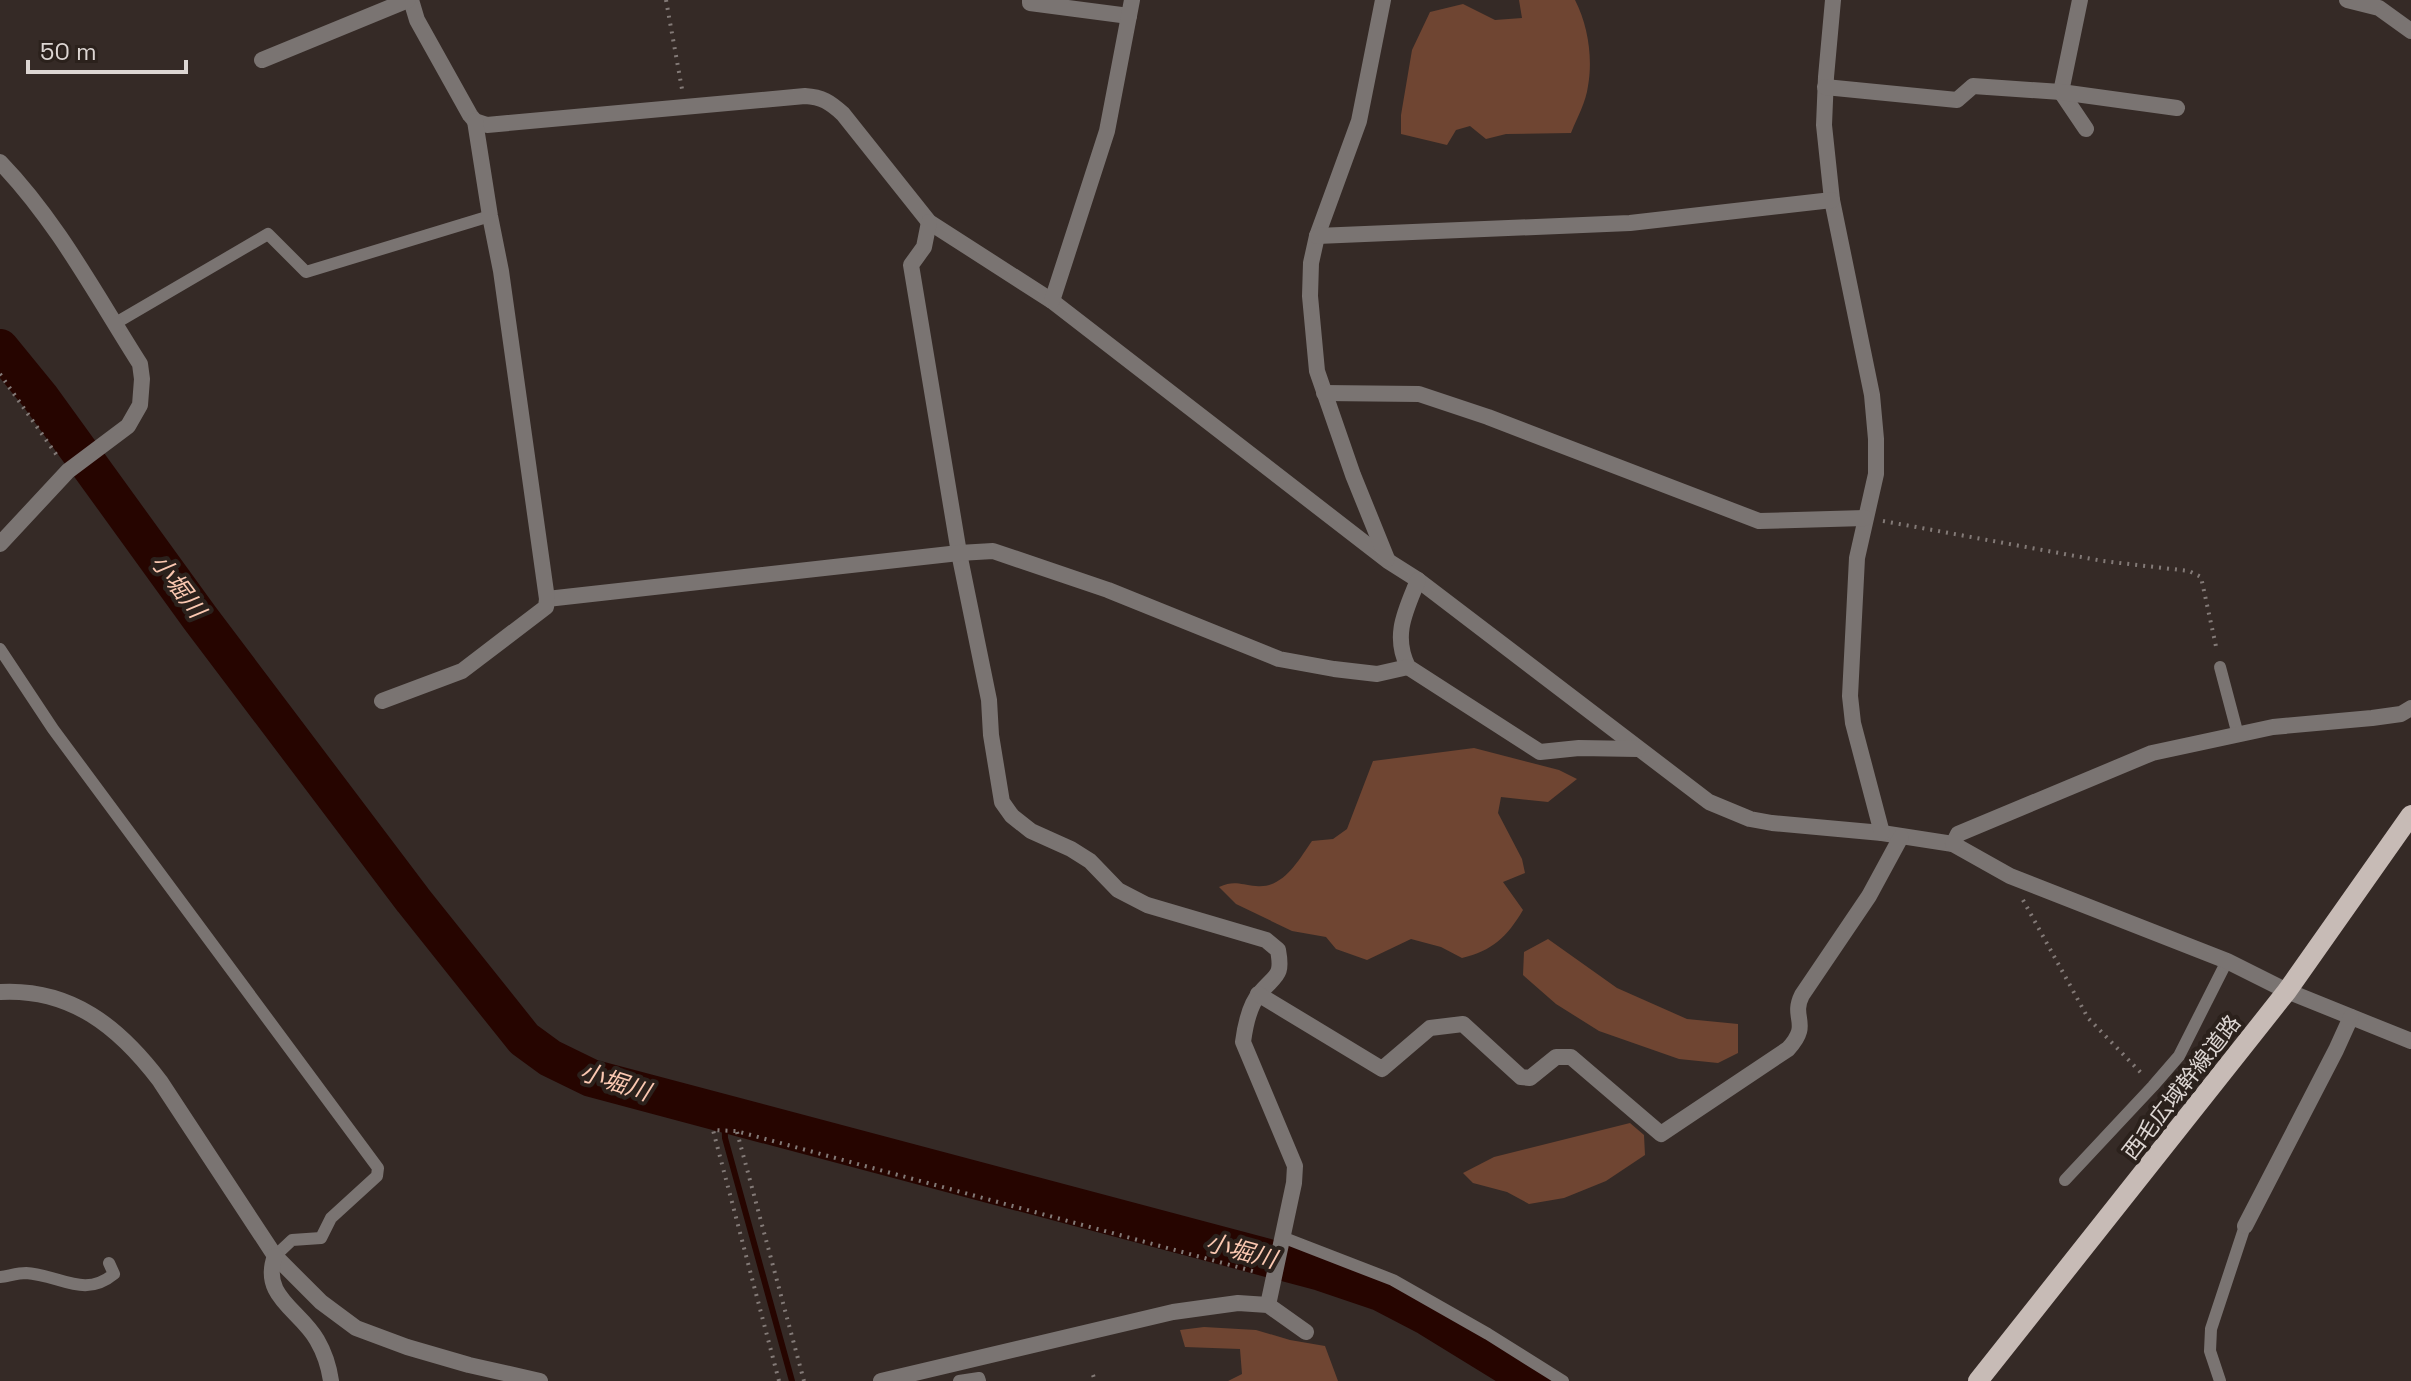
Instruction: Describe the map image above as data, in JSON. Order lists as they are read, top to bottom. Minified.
{"streets":{"main road":["西毛広域幹線道路"]},"water":["小堀川"],"scale_bar":"50 m"}
